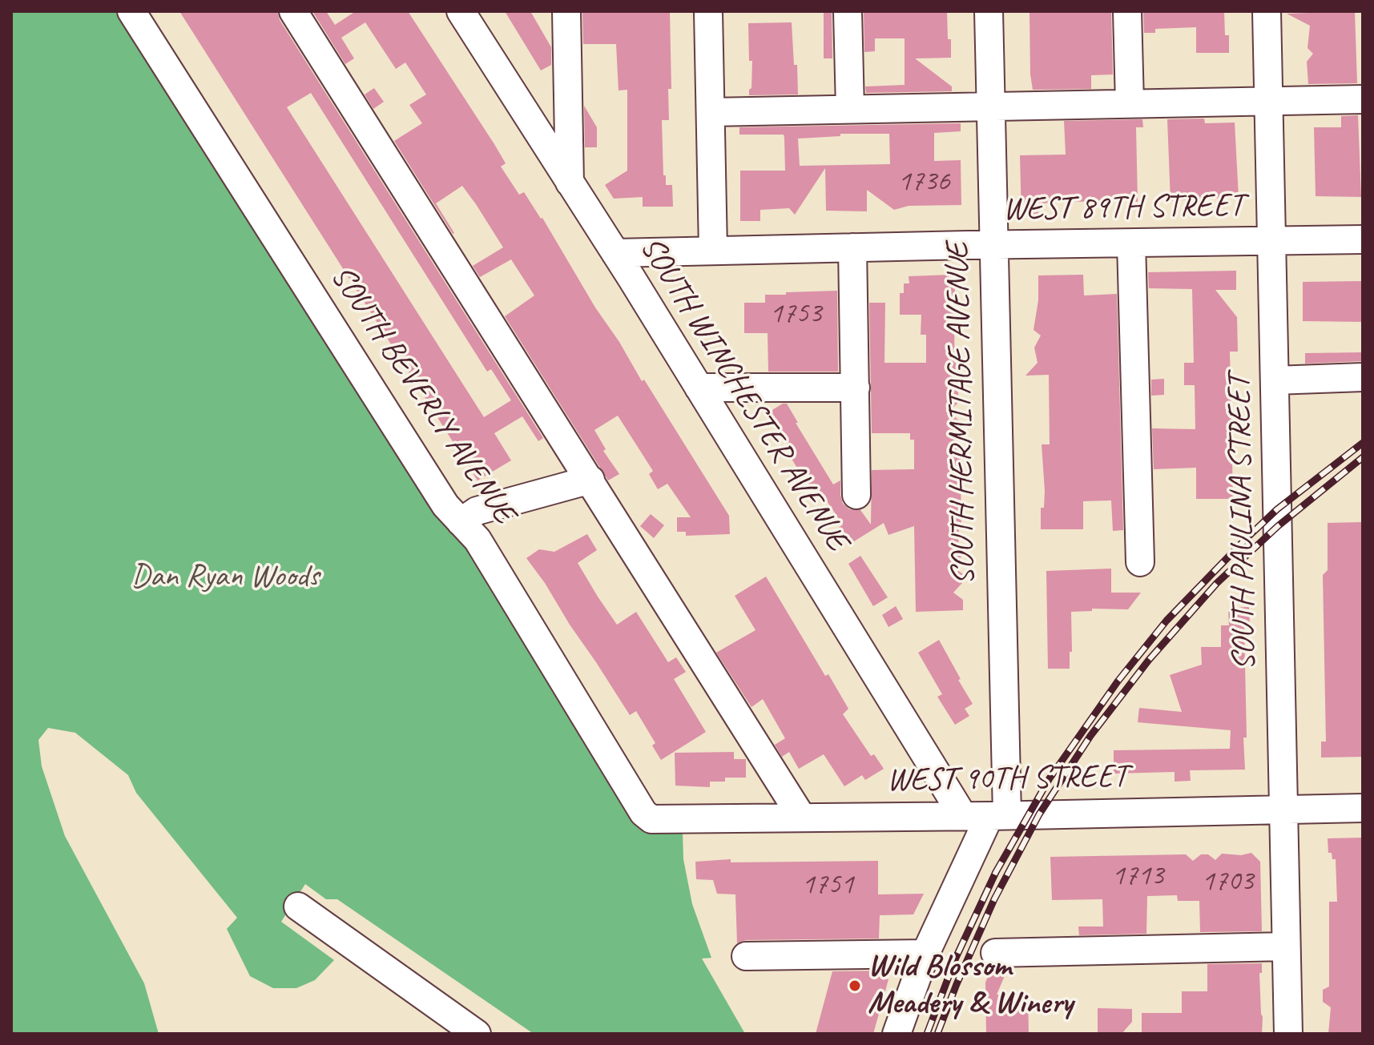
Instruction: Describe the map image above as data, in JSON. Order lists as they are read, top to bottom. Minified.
{"streets":{"street":["WEST 89TH STREET","SOUTH WINCHESTER AVENUE","SOUTH BEVERLY AVENUE","SOUTH HERMITAGE AVENUE","SOUTH PAULINA STREET","WEST 90TH STREET"]},"crossings":[["WEST 89TH STREET","SOUTH WINCHESTER AVENUE"],["WEST 89TH STREET","SOUTH HERMITAGE AVENUE"],["WEST 89TH STREET","SOUTH PAULINA STREET"],["SOUTH WINCHESTER AVENUE","SOUTH HERMITAGE AVENUE"],["SOUTH WINCHESTER AVENUE","WEST 90TH STREET"],["SOUTH BEVERLY AVENUE","WEST 90TH STREET"],["SOUTH HERMITAGE AVENUE","WEST 90TH STREET"],["SOUTH PAULINA STREET","WEST 90TH STREET"]],"parks":["Dan Ryan Woods"],"places":["Wild Blossom Meadery & Winery"],"house_numbers":["1736","1753","1713","1703","1751"]}
